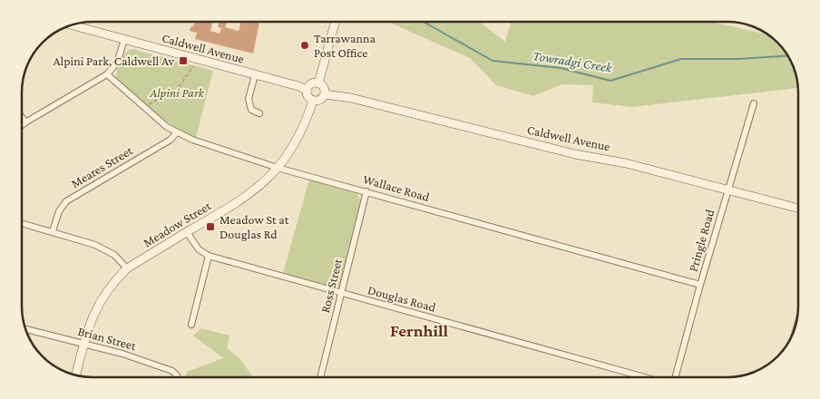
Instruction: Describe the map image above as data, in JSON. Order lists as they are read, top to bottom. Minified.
{"streets":{"main road":["Caldwell Avenue","Meadow Street"],"street":["Meares Street","Wallace Road","Pringle Road","Ross Street","Douglas Road","Brian Street"]},"crossings":[["Caldwell Avenue","Meadow Street"],["Caldwell Avenue","Pringle Road"],["Meares Street","Wallace Road"],["Wallace Road","Meadow Street"],["Wallace Road","Pringle Road"],["Wallace Road","Ross Street"],["Meadow Street","Douglas Road"],["Meadow Street","Brian Street"],["Ross Street","Douglas Road"]],"districts":["Fernhill"],"water":["Towradgi Creek"],"parks":["Alpini Park"],"places":{"other":["Tarrawanna Post Office"],"transit":["Alpini Park, Caldwell Av","Meadow St at Douglas Rd"]}}
